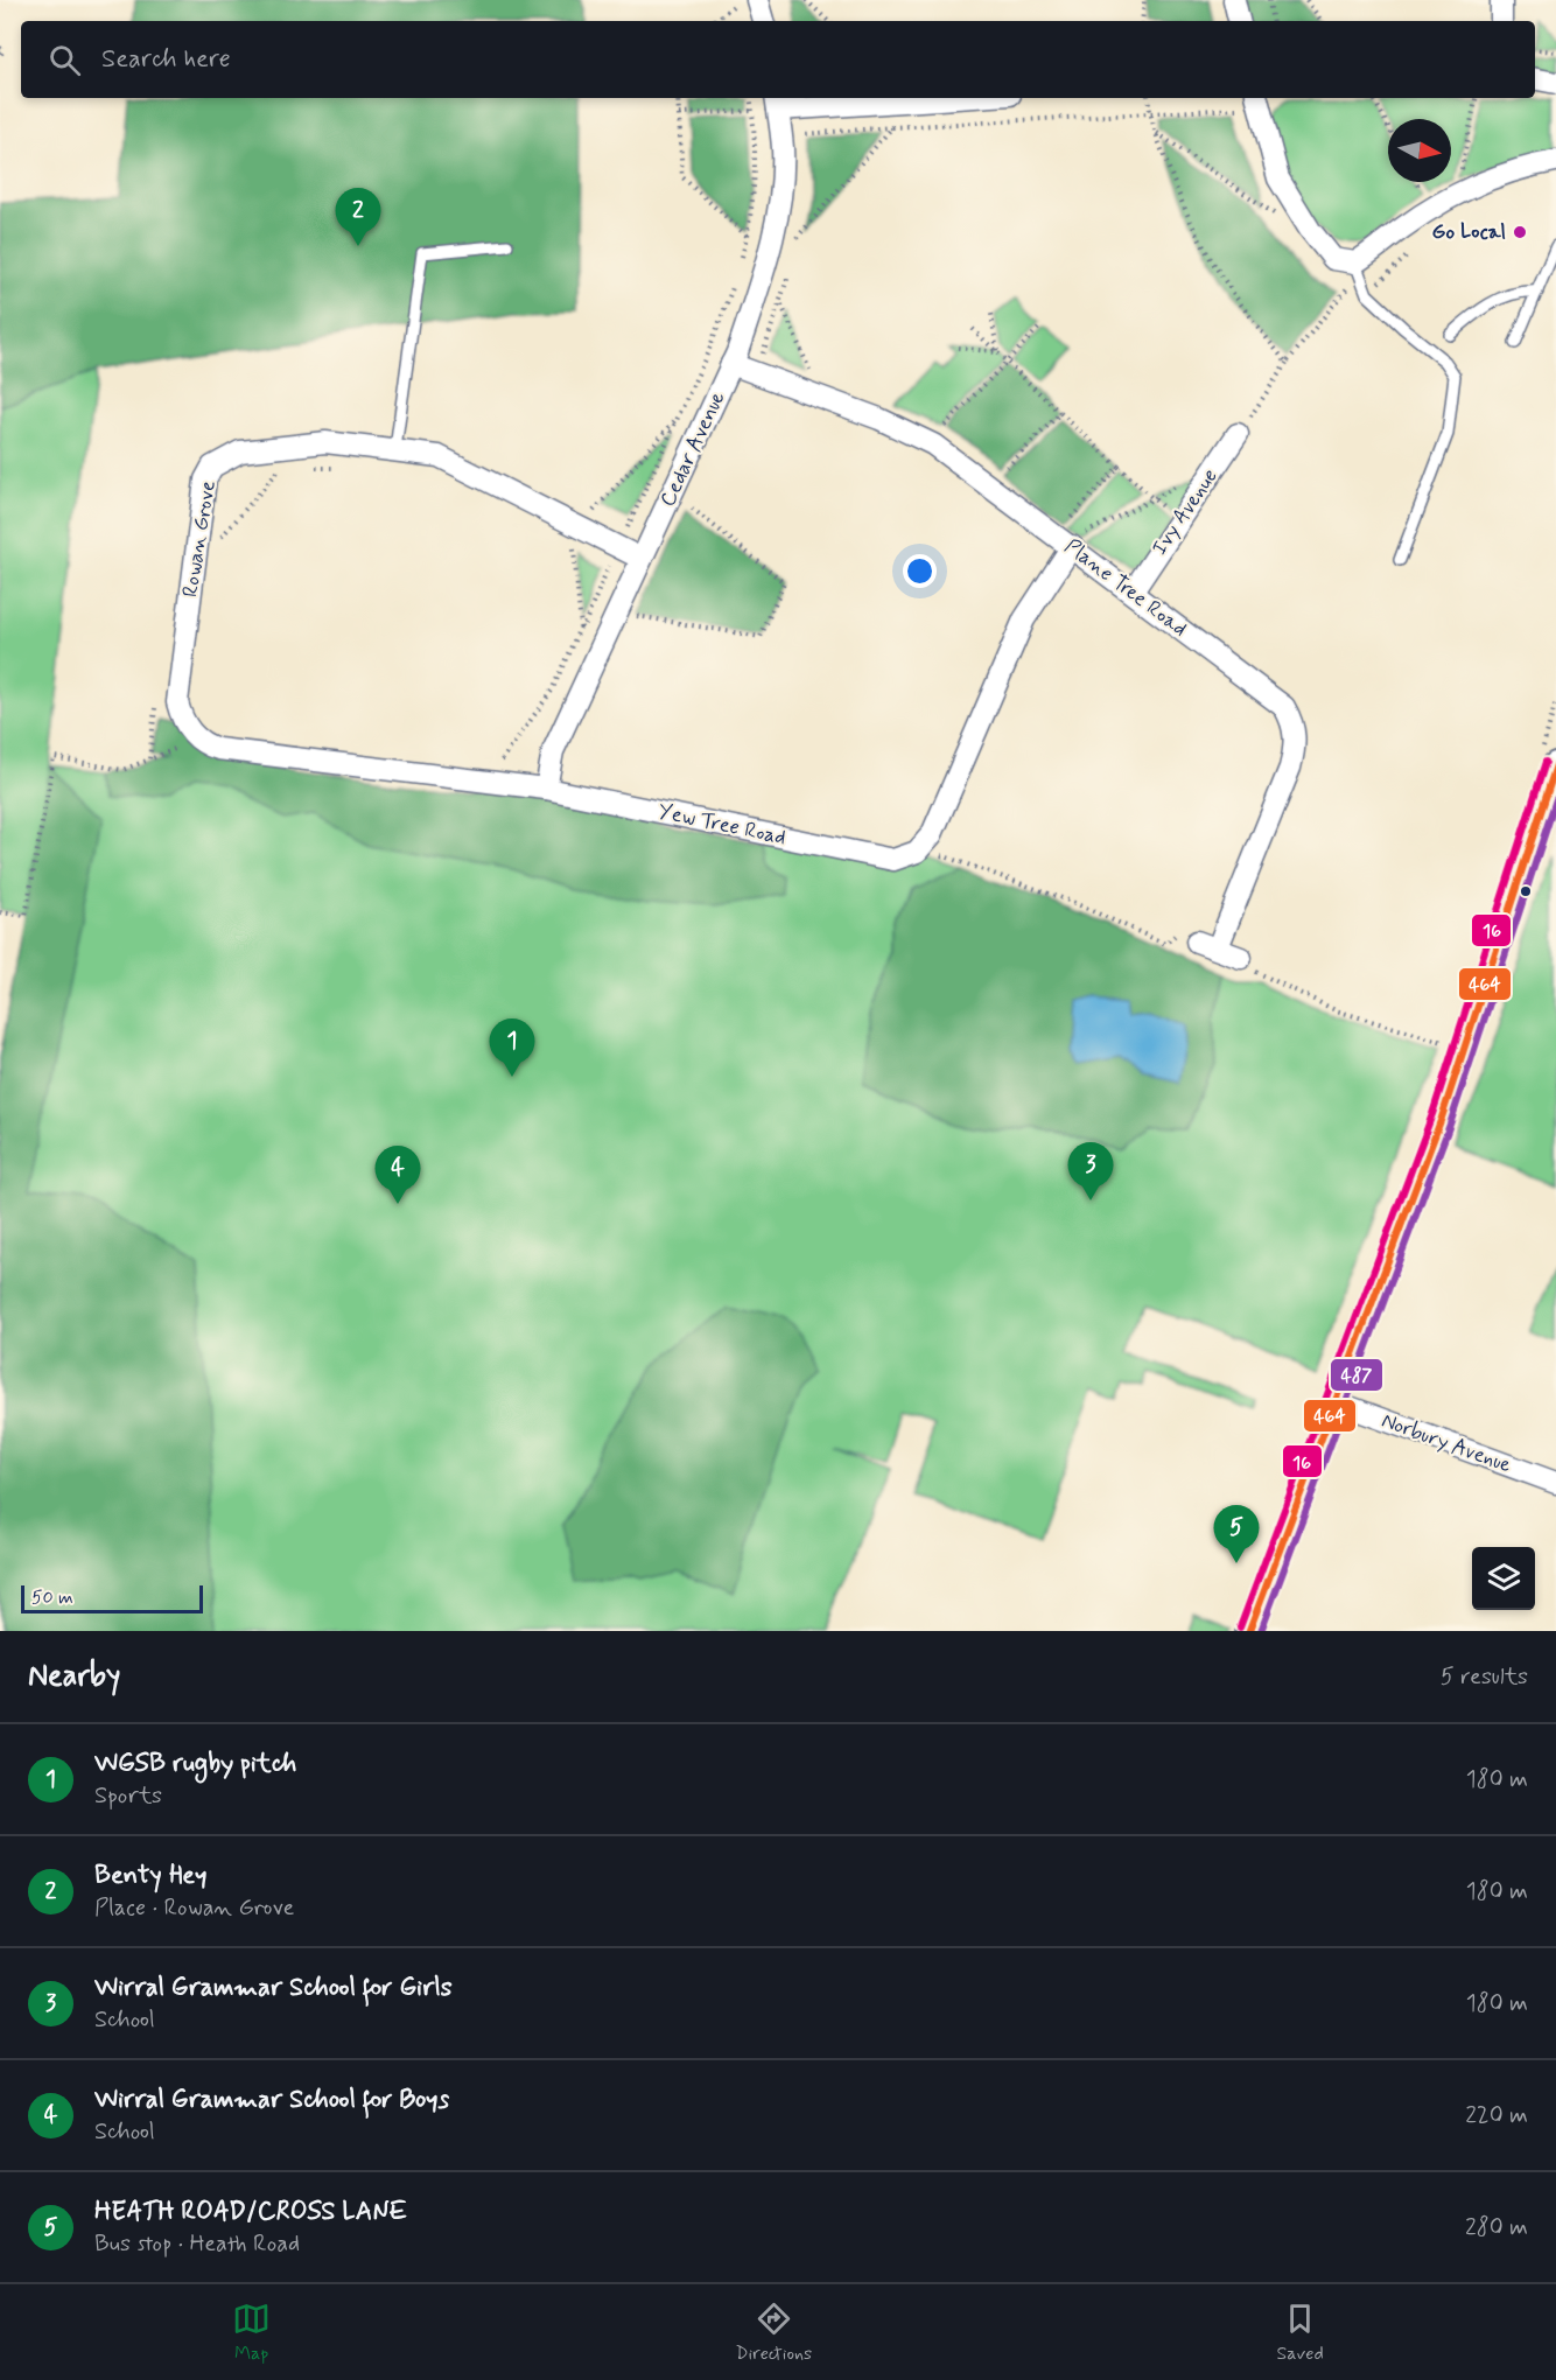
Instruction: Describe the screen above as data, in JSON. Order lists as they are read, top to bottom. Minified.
{"streets":{"street":["Cedar Avenue","Ivy Avenue","Rowan Grove","Plane Tree Road","Yew Tree Road","Norbury Avenue"]},"crossings":[["Cedar Avenue","Rowan Grove"],["Cedar Avenue","Plane Tree Road"],["Cedar Avenue","Yew Tree Road"],["Ivy Avenue","Plane Tree Road"],["Rowan Grove","Yew Tree Road"]],"places":["Go Local"],"lines":["transit line 16","transit line 464","transit line 487"],"scale_bar":"50 m","north":"right","page":{"search":"Search here","pins":["2","1","3","4","5"],"scale":"50 m","heading":["Nearby","5 results"],"list":[{"mark":"1","name":"WGSB rugby pitch","note":"Sports","value":"180 m"},{"mark":"2","name":"Benty Hey","note":"Place · Rowan Grove","value":"180 m"},{"mark":"3","name":"Wirral Grammar School for Girls","note":"School","value":"180 m"},{"mark":"4","name":"Wirral Grammar School for Boys","note":"School","value":"220 m"},{"mark":"5","name":"HEATH ROAD/CROSS LANE","note":"Bus stop · Heath Road","value":"280 m"}],"nav":["Map","Directions","Saved"]}}
